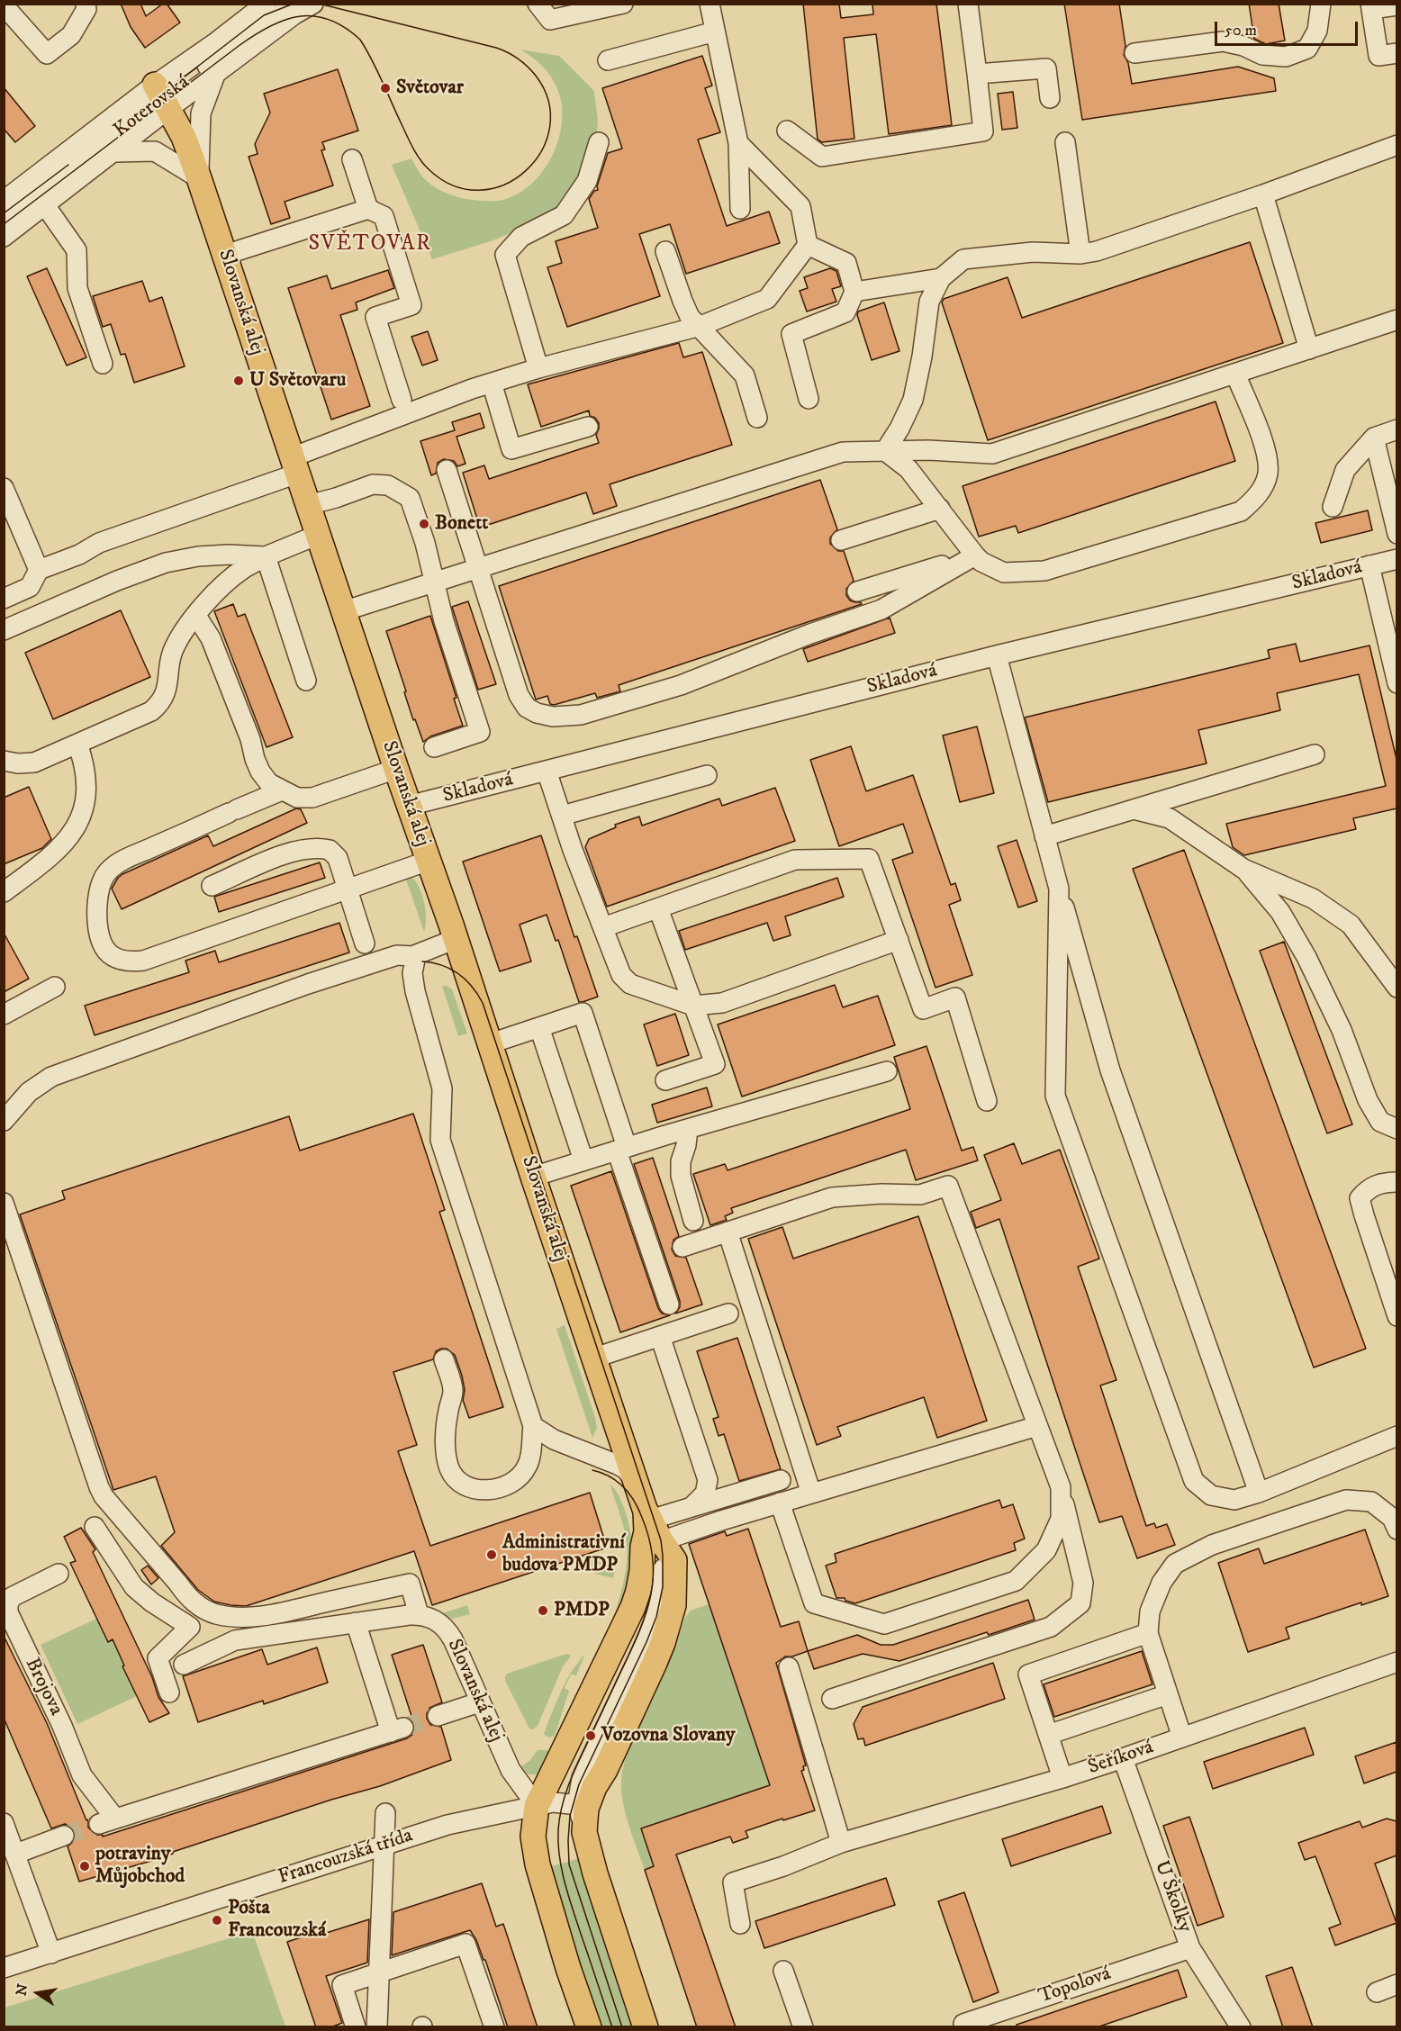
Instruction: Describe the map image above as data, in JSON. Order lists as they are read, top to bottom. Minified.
{"streets":{"main road":["Slovanská alej"],"street":["Koterovská","Skladová","Brojova","Šeříková","Francouzská třída","U Školky","Topolová"]},"crossings":[["Koterovská","Slovanská alej"],["Slovanská alej","Skladová"],["Slovanská alej","Francouzská třída"],["Šeříková","U Školky"],["U Školky","Topolová"]],"districts":["SVĚTOVAR"],"places":["Světovar","U Světovaru","Bonett","Administrativní budova PMDP","PMDP","Vozovna Slovany","potraviny Můjobchod","Pošta Francouzská"],"scale_bar":"50 m","north":"left"}
